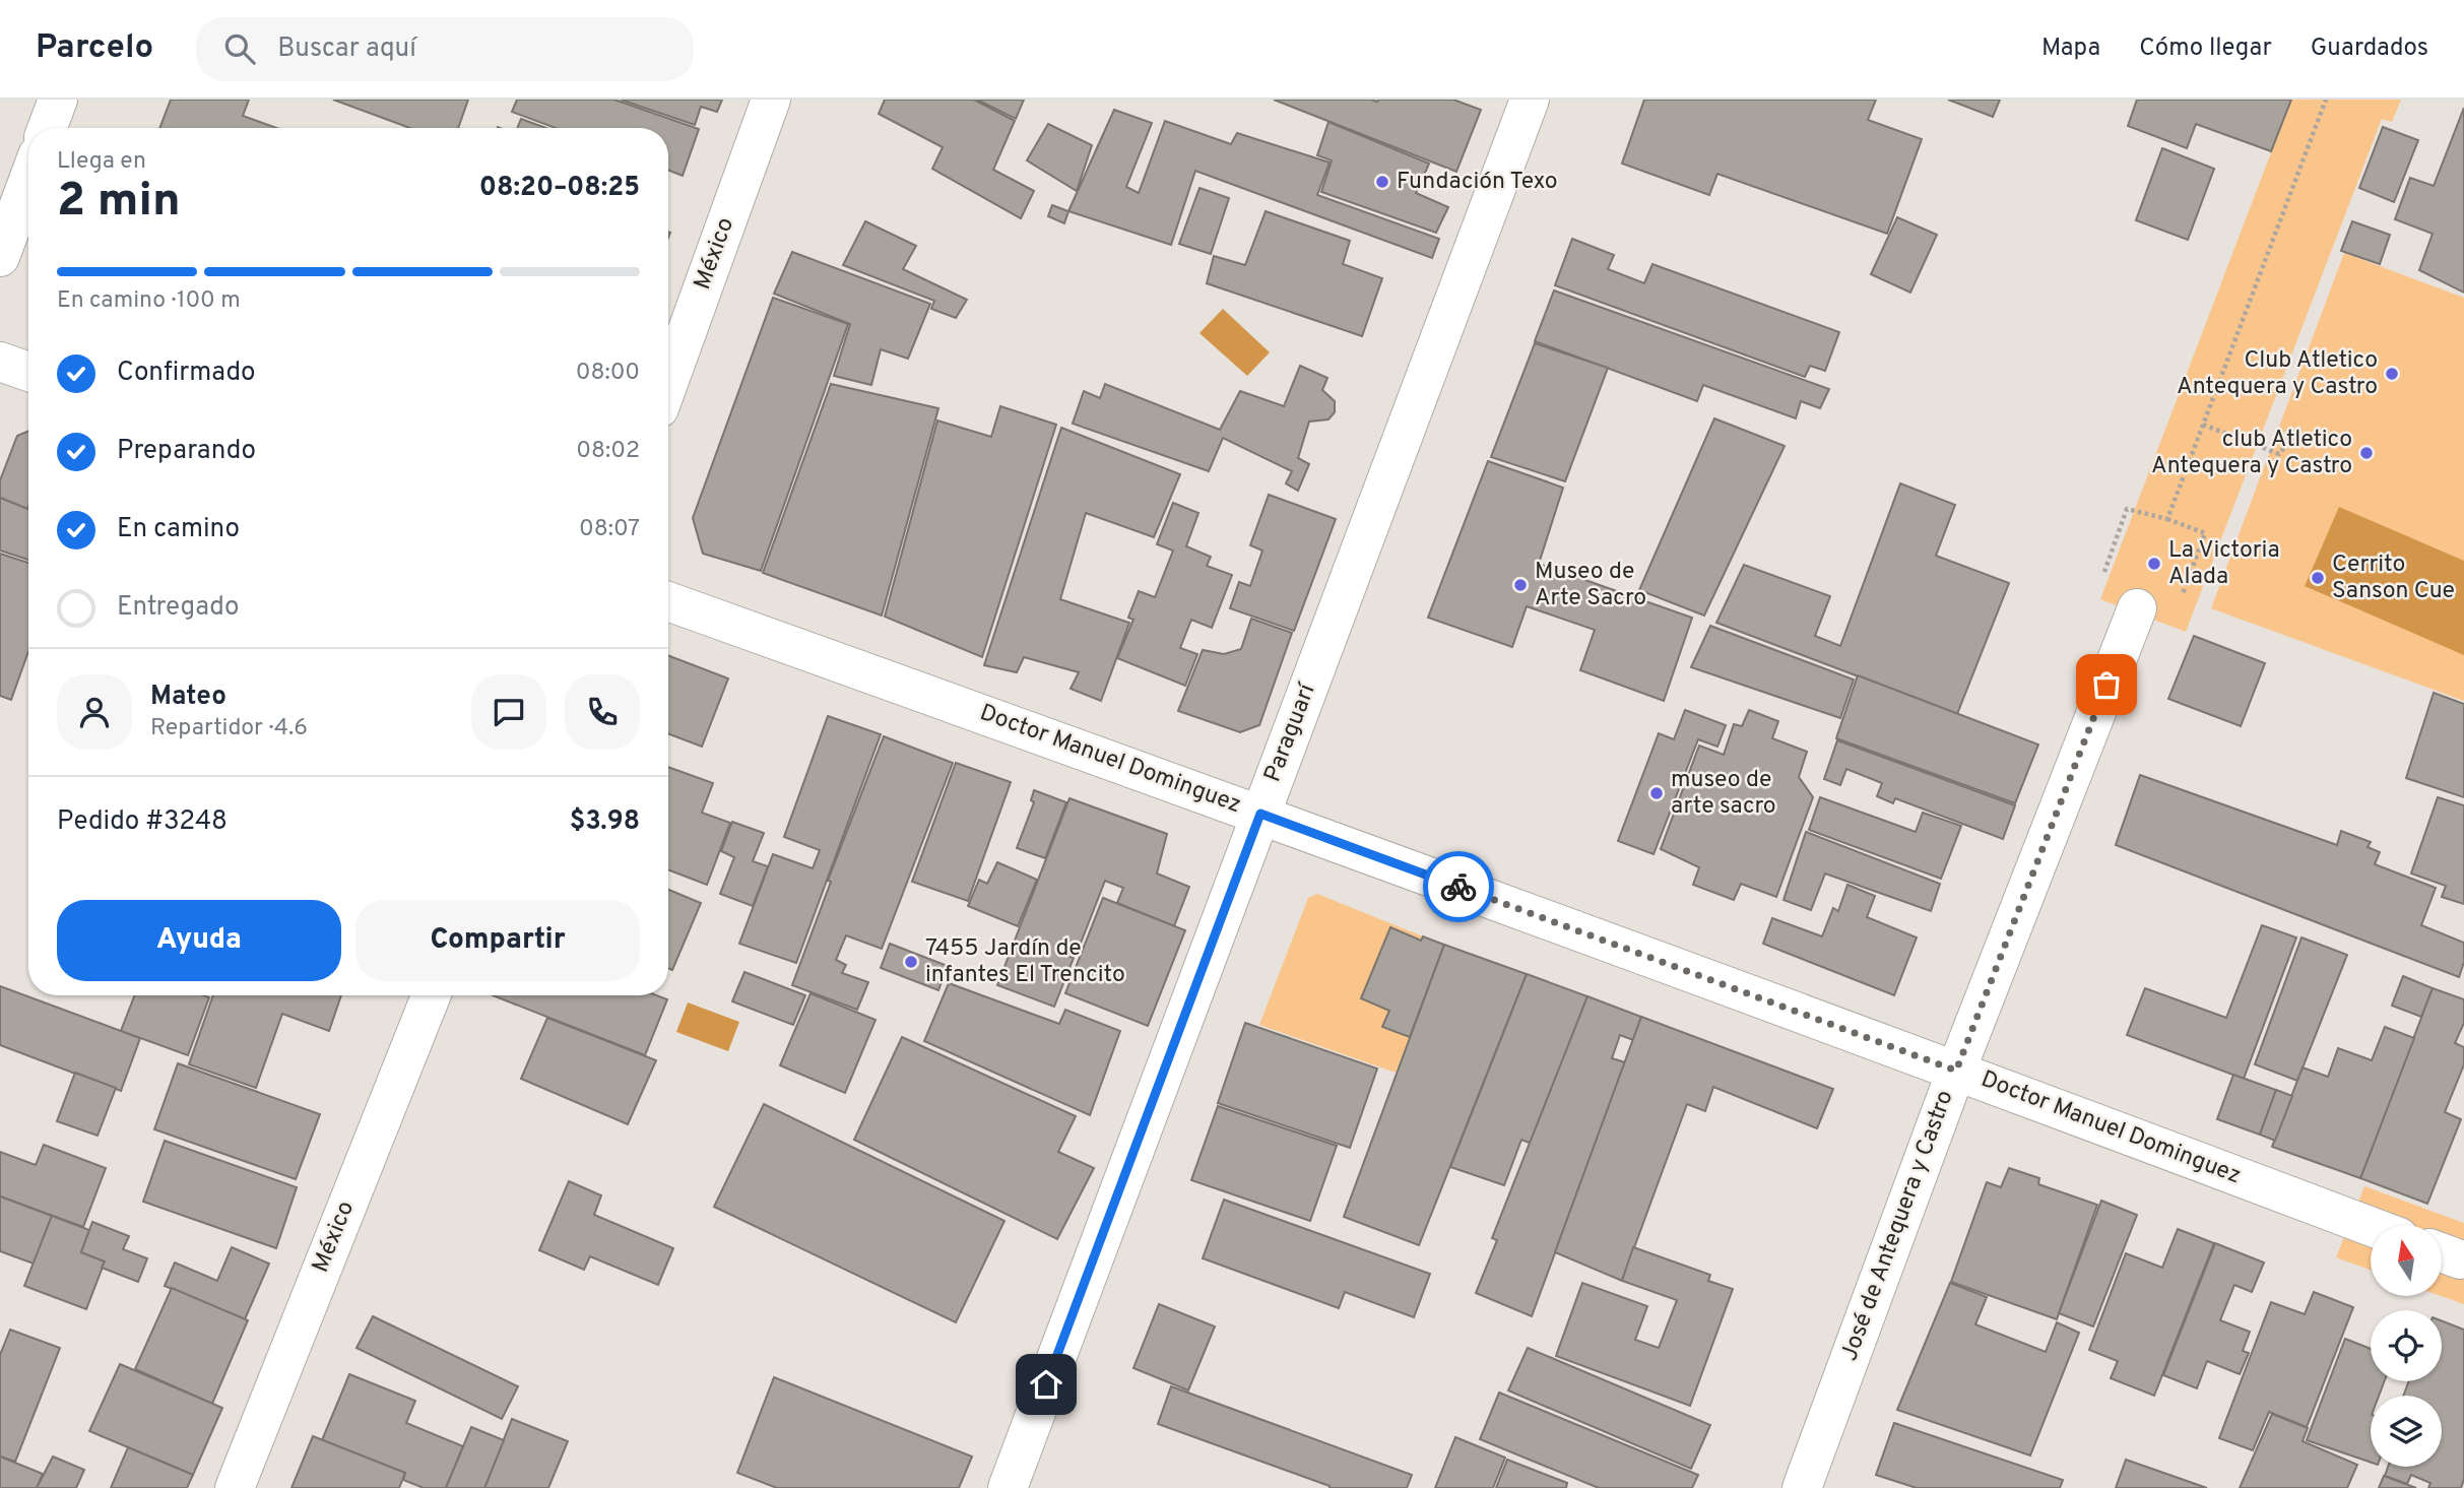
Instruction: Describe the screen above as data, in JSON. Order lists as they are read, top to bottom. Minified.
{"streets":{"street":["México","Paraguarí","Doctor Manuel Dominguez","José de Antequera y Castro"]},"crossings":[["Paraguarí","Doctor Manuel Dominguez"],["Doctor Manuel Dominguez","José de Antequera y Castro"]],"places":["Fundación Texo","Club Atletico Antequera y Castro","club Atletico Antequera y Castro","La Victoria Alada","Cerrito Sanson Cue","Museo de Arte Sacro","museo de arte sacro","7455 Jardín de infantes El Trencito"],"north":"top","page":{"header":"Parcelo","search":"Buscar aquí","nav":["Mapa","Cómo llegar","Guardados"],"heading":["2 min","Llega en","08:20–08:25"],"panel":["Mateo","Repartidor · 4.6","Pedido #3248","$3.98"],"bar":"En camino · 100 m","list":[["Confirmado","08:00"],["Preparando","08:02"],["En camino","08:07"],"Entregado"],"buttons":["Ayuda","Compartir"]}}
